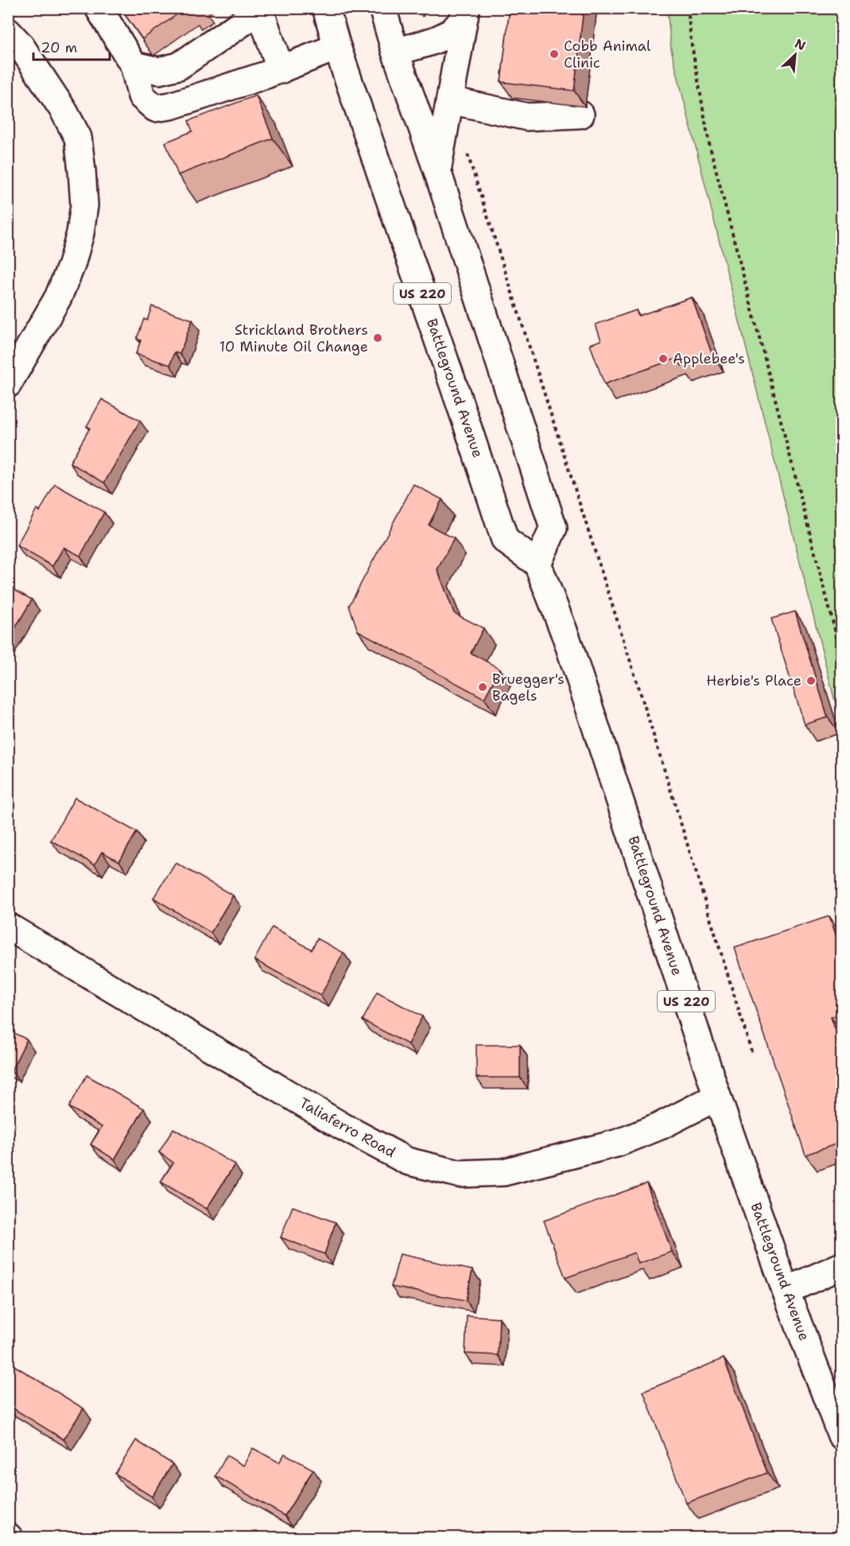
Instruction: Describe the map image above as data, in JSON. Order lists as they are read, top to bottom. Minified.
{"streets":{"main road":["US 220","Battleground Avenue","Taliaferro Road"]},"crossings":[["US 220","Battleground Avenue"],["Battleground Avenue","Taliaferro Road"]],"places":["Cobb Animal Clinic","Strickland Brothers 10 Minute Oil Change","Applebee's","Herbie's Place","Bruegger's Bagels"],"scale_bar":"20 m","north":"top right"}
